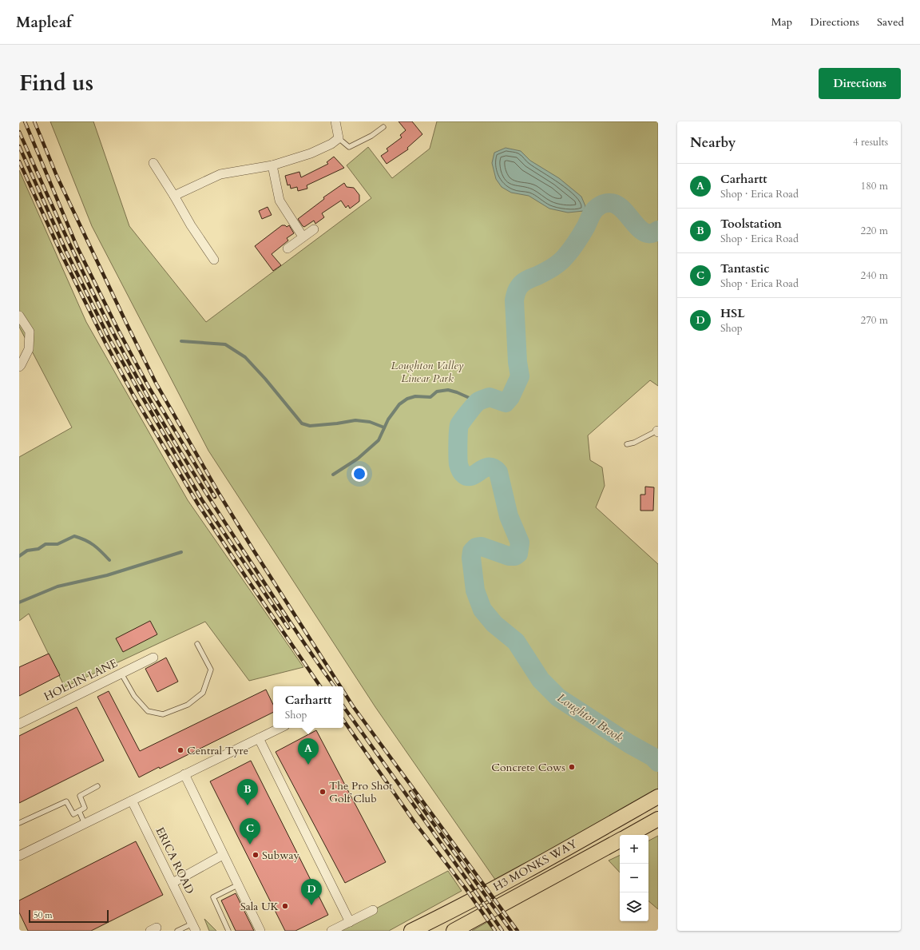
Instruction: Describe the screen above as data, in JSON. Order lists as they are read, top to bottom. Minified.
{"streets":{"main road":["H3 MONKS WAY"],"street":["HOLLIN LANE","ERICA ROAD"]},"water":["Loughton Brook"],"parks":["Loughton Valley Linear Park"],"places":["Central Tyre","Concrete Cows","The Pro Shot Golf Club","Subway","Sala UK"],"scale_bar":"50 m","page":{"header":"Mapleaf","nav":["Map","Directions","Saved"],"title":"Find us","buttons":"Directions","heading":["Nearby","4 results"],"list":[{"mark":"A","name":"Carhartt","note":"Shop · Erica Road","value":"180 m"},{"mark":"B","name":"Toolstation","note":"Shop · Erica Road","value":"220 m"},{"mark":"C","name":"Tantastic","note":"Shop · Erica Road","value":"240 m"},{"mark":"D","name":"HSL","note":"Shop","value":"270 m"}],"popup":["Carhartt","Shop"],"pins":["A","B","C","D"],"map_buttons":["+","−"],"scale":"50 m"}}
